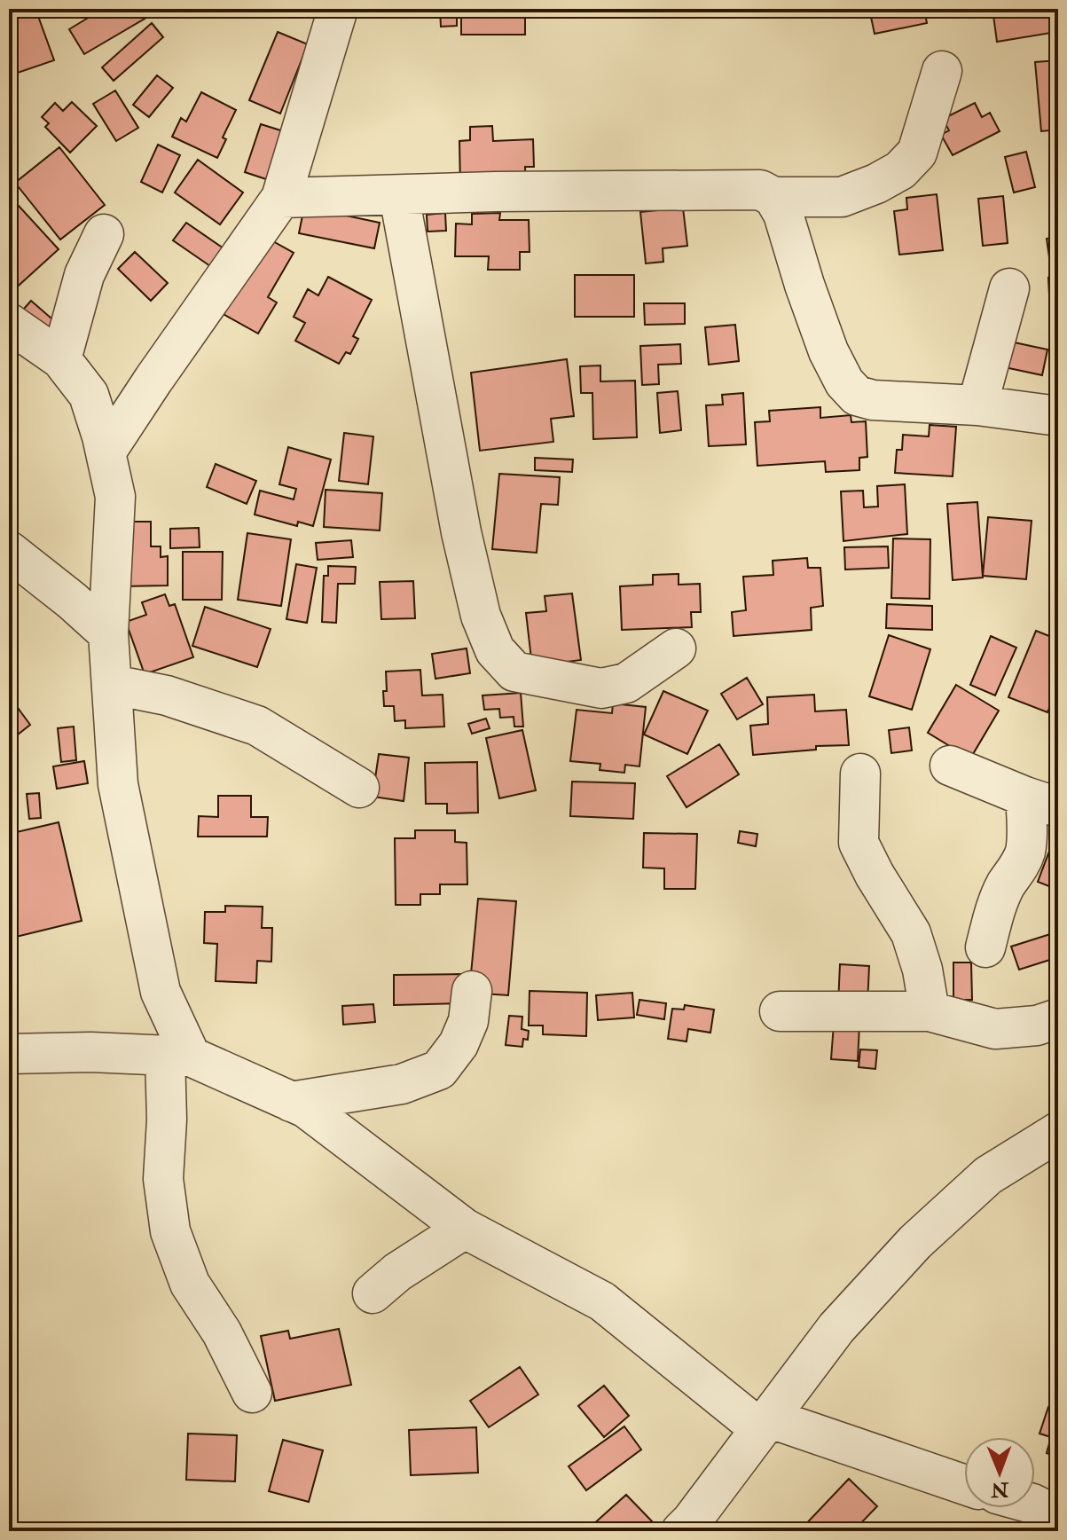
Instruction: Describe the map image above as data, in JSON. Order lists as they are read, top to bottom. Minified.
{"north":"bottom"}
